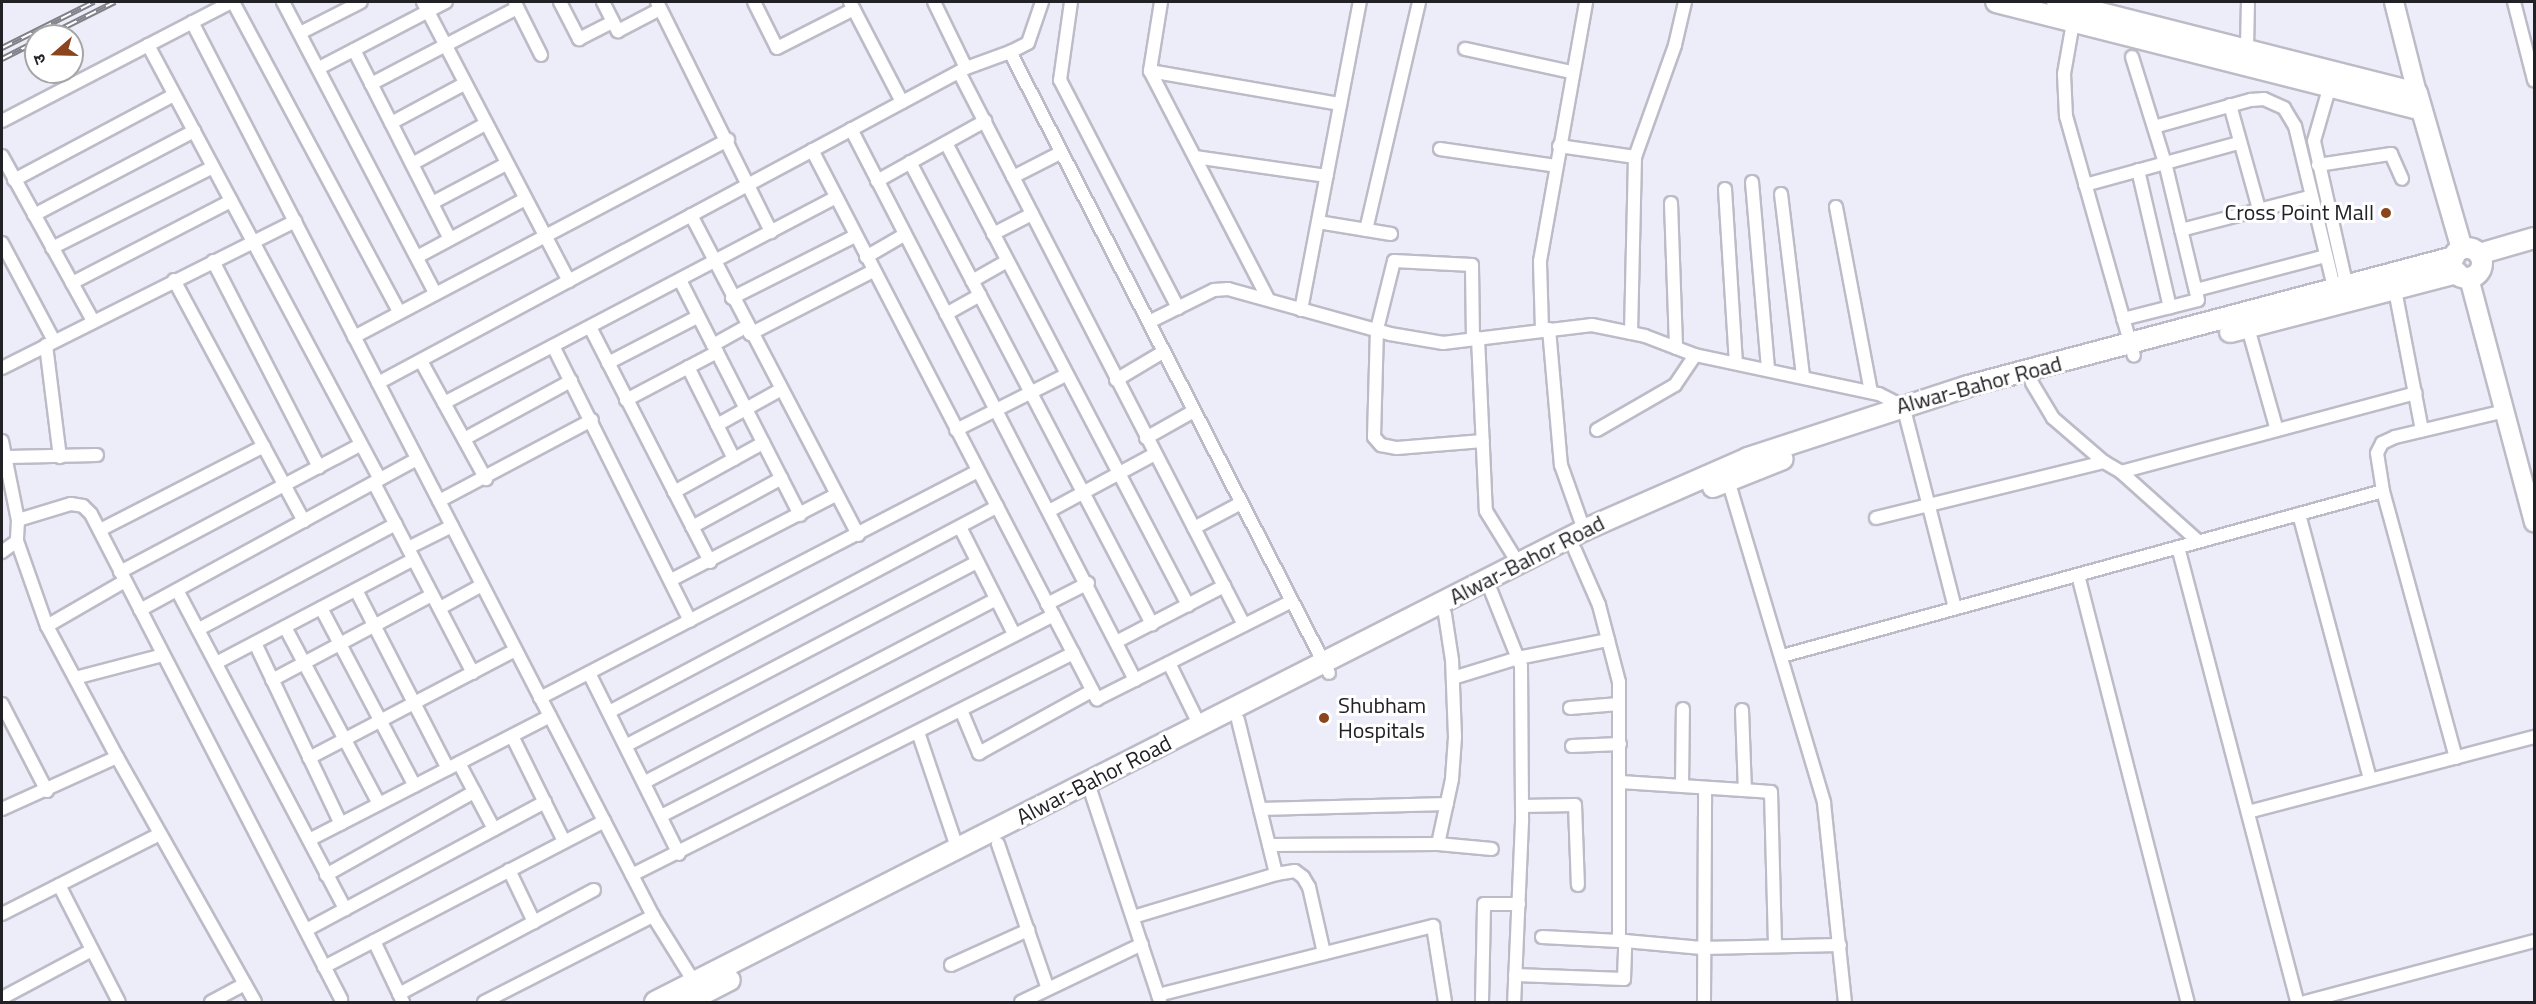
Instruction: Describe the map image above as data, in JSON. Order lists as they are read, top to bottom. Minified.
{"streets":{"main road":["Alwar-Bahor Road"]},"places":["Cross Point Mall","Shubham Hospitals"],"north":"left"}
